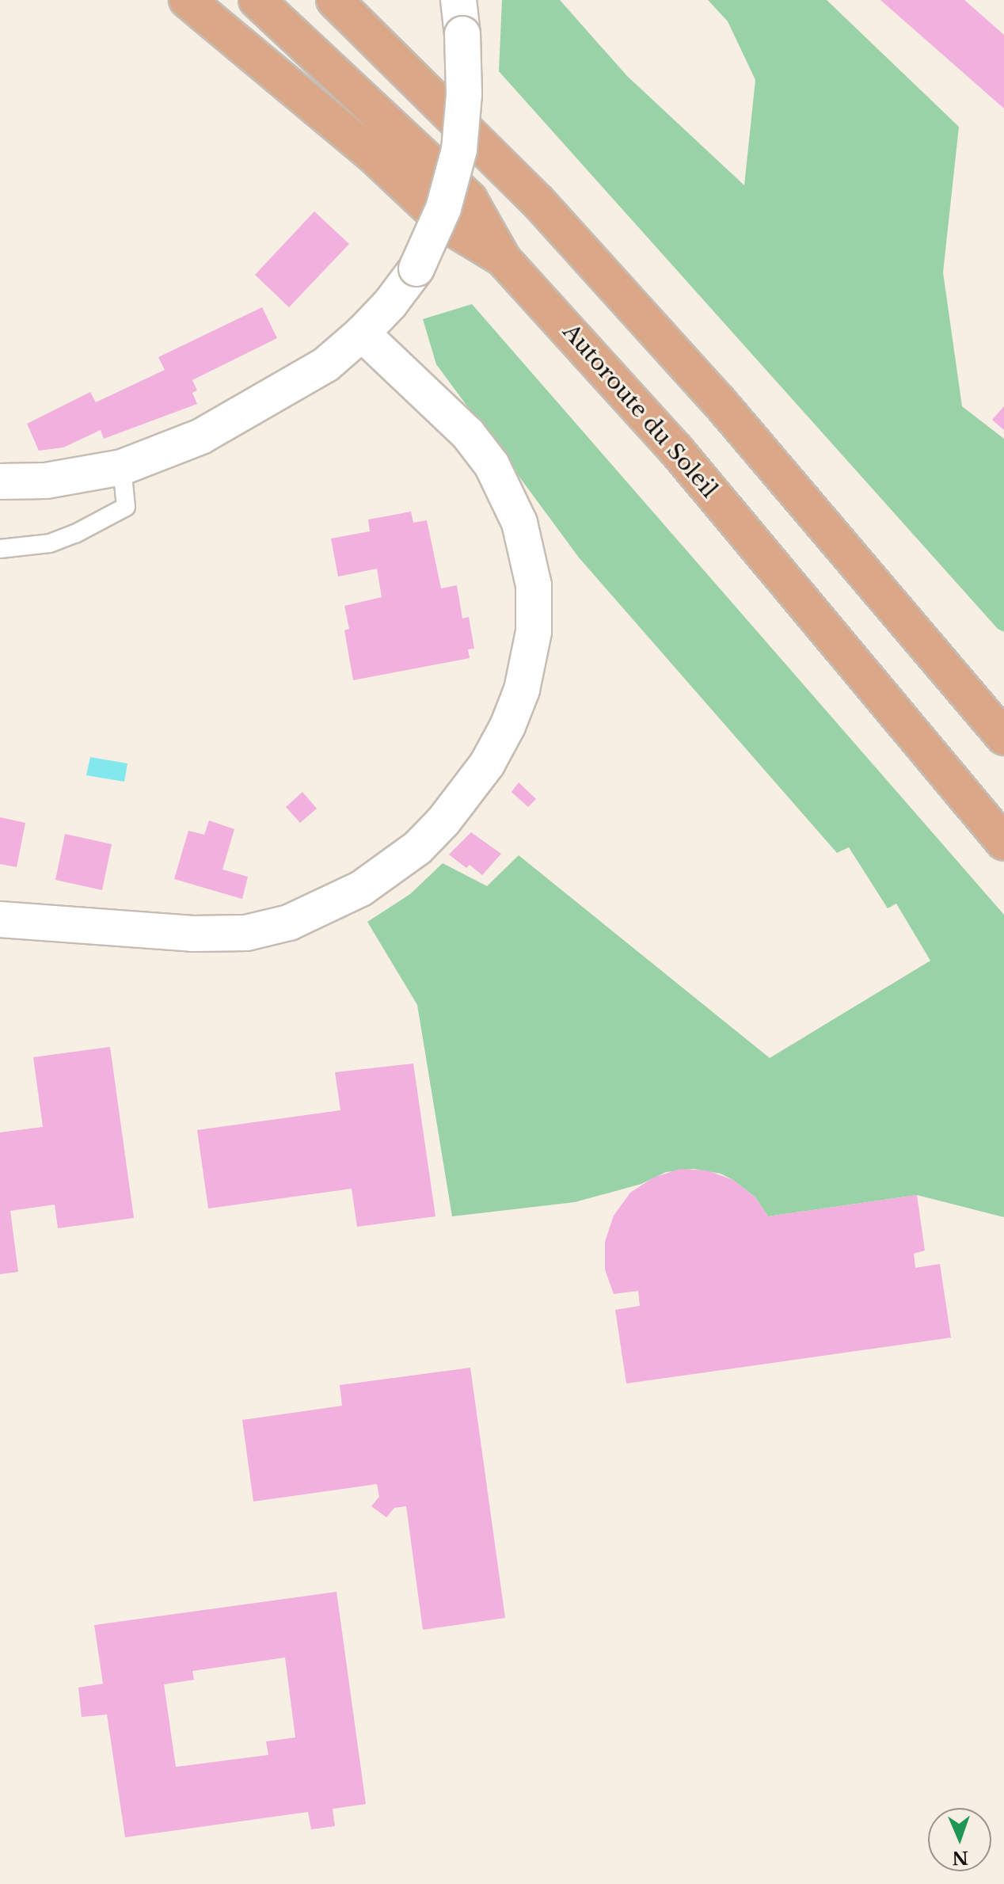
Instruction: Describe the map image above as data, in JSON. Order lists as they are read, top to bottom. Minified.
{"streets":{"highway":["Autoroute du Soleil"]},"north":"bottom"}
